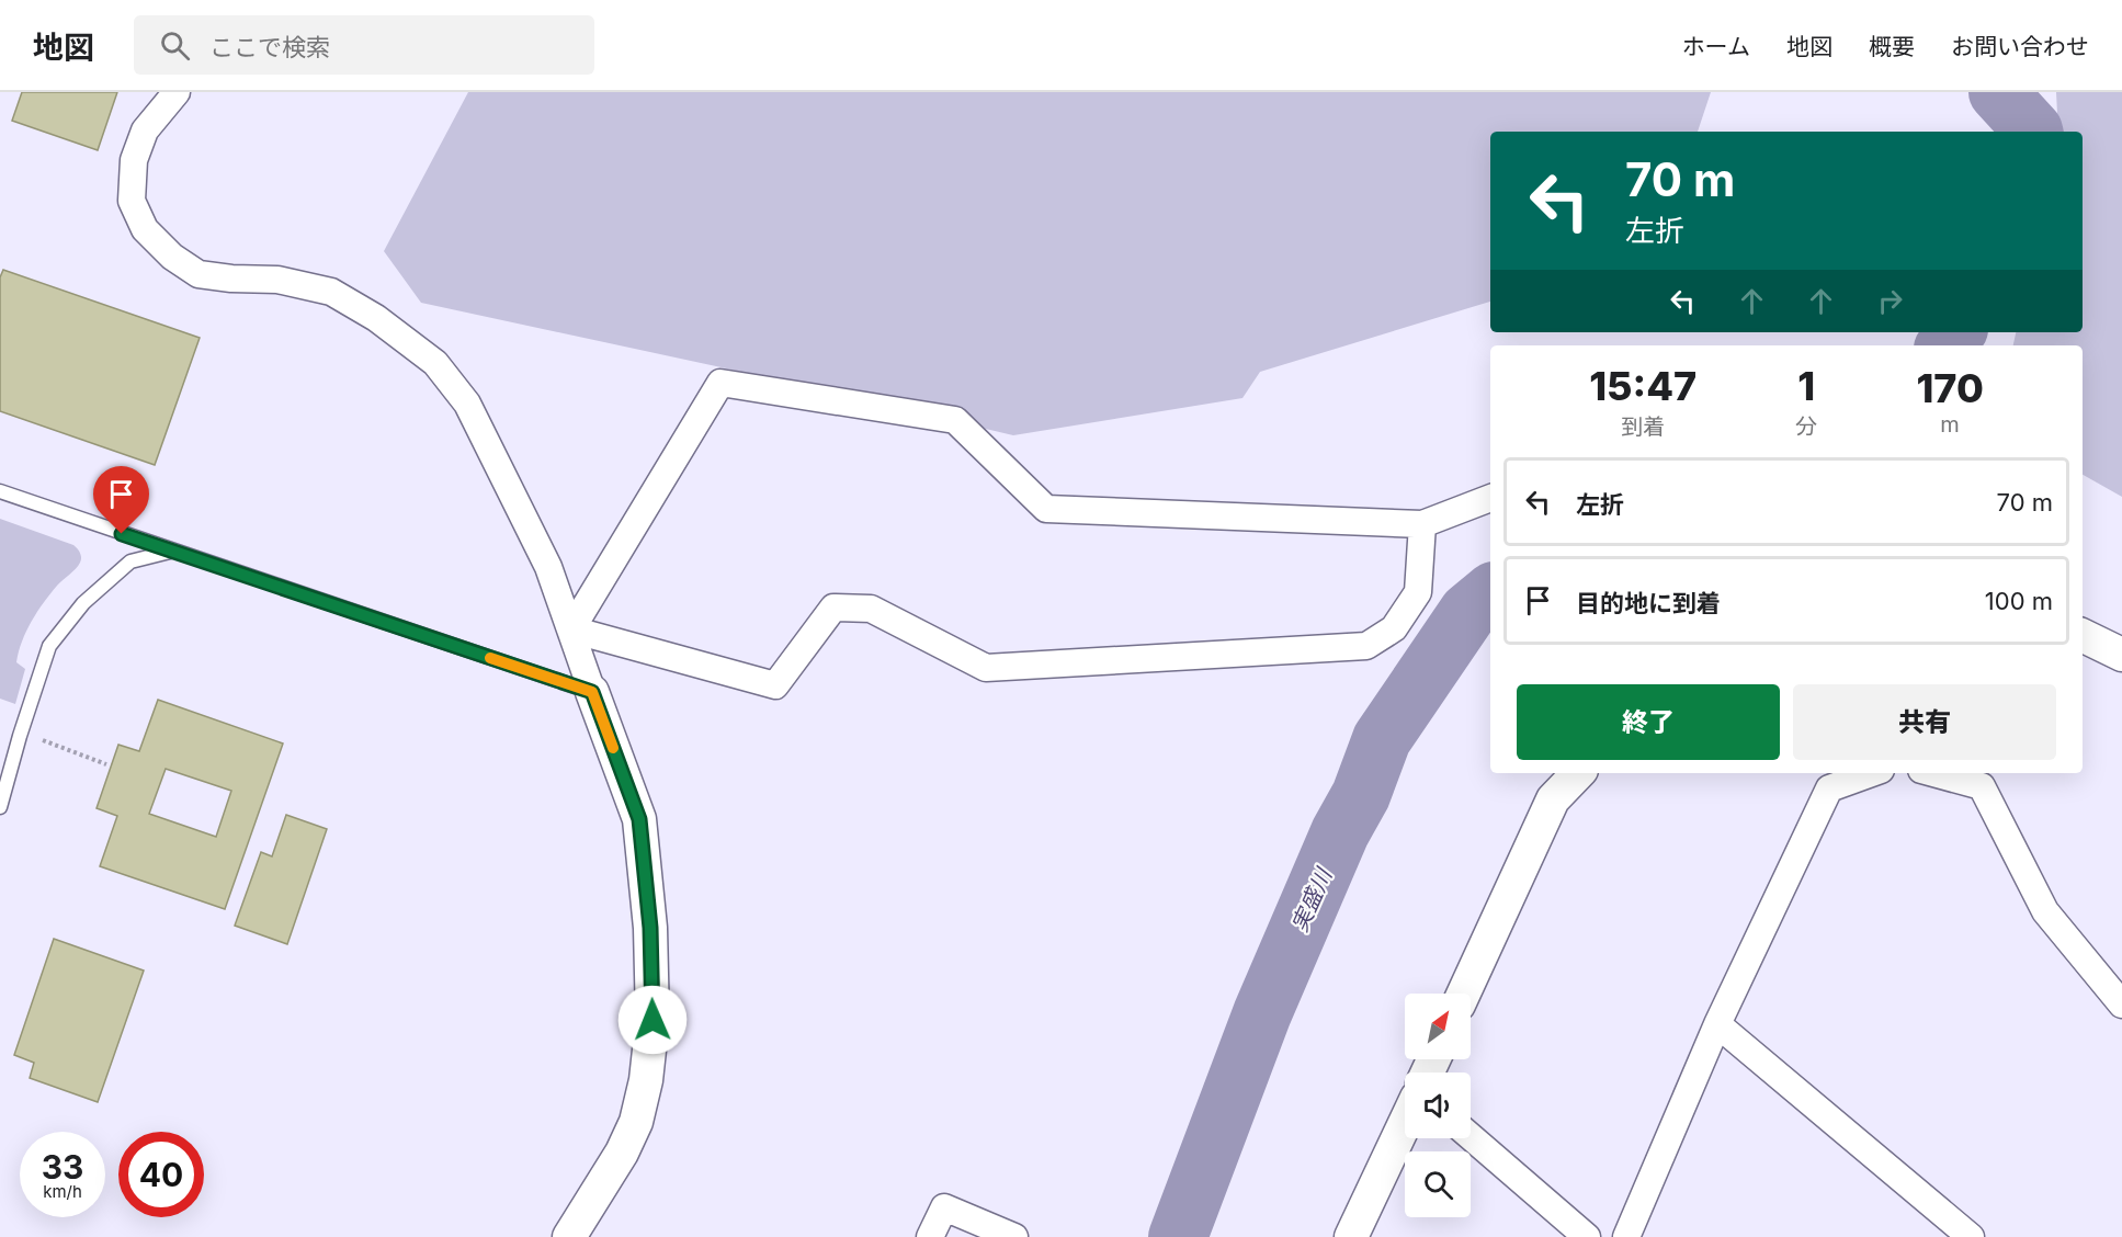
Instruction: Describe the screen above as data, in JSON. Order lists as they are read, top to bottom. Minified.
{"water":["実盛川"],"north":"top right","page":{"header":"地図","search":"ここで検索","nav":["ホーム","地図","概要","お問い合わせ"],"turn":["70 m","左折"],"eta":["15:47","到着","1","分","170","m"],"list":[{"name":"左折","value":"70 m"},{"name":"目的地に到着","value":"100 m"}],"buttons":["終了","共有"],"speed":"33 km/h","limit":"40"}}
